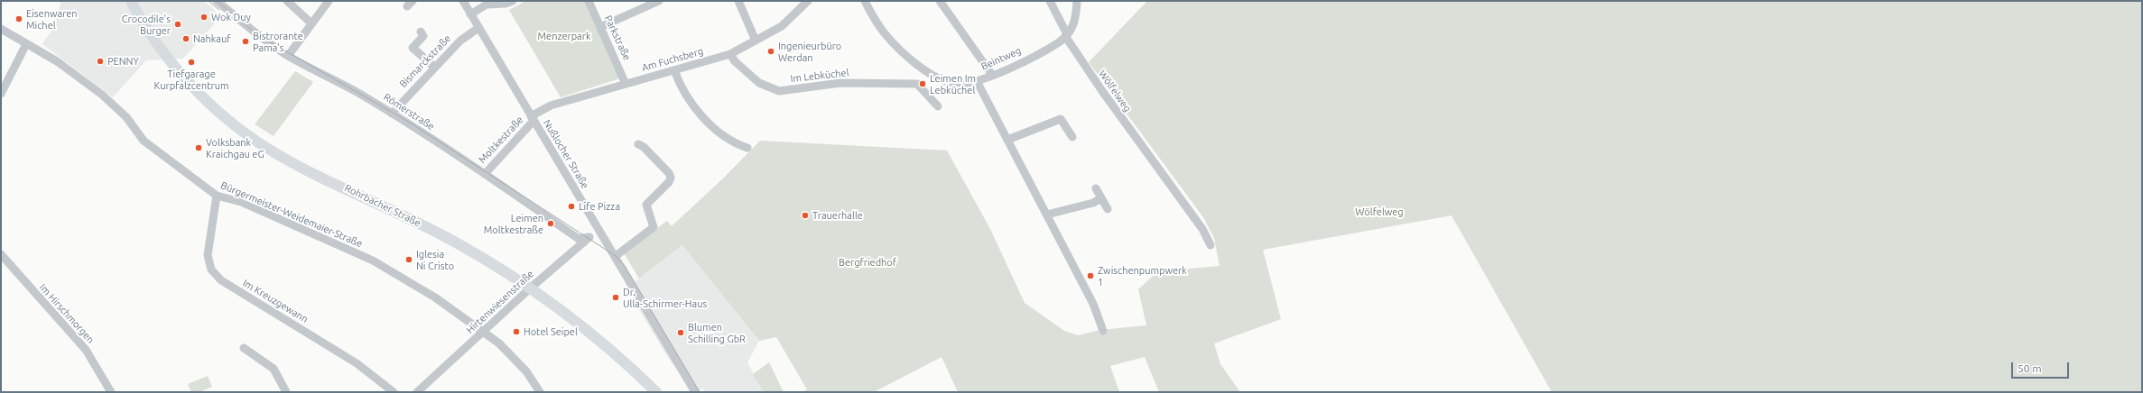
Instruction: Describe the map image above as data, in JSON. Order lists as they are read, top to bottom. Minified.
{"streets":{"main road":["Rohrbacher Straße"],"street":["Parkstraße","Beintweg","Am Fuchsberg","Bismarckstraße","Im Lebküchel","Wölfelweg","Römerstraße","Moltkestraße","Nußlocher Straße","Bürgermeister-Weidemaier-Straße","Im Kreuzgewann","Hirtenwiesenstraße","Im Hirschmorgen"]},"crossings":[["Parkstraße","Am Fuchsberg"],["Beintweg","Wölfelweg"],["Am Fuchsberg","Im Lebküchel"],["Am Fuchsberg","Moltkestraße"],["Am Fuchsberg","Nußlocher Straße"],["Bismarckstraße","Römerstraße"],["Bismarckstraße","Nußlocher Straße"],["Römerstraße","Moltkestraße"],["Römerstraße","Hirtenwiesenstraße"],["Moltkestraße","Nußlocher Straße"],["Nußlocher Straße","Hirtenwiesenstraße"],["Rohrbacher Straße","Hirtenwiesenstraße"],["Bürgermeister-Weidemaier-Straße","Im Kreuzgewann"],["Bürgermeister-Weidemaier-Straße","Hirtenwiesenstraße"]],"parks":["Menzerpark","Wölfelweg","Bergfriedhof"],"places":["Wok Duy","Eisenwaren Michel","Crocodile's Burger","Nahkauf","Bistrorante Pama's","Ingenieurbüro Werdan","PENNY","Tiefgarage Kurpfalzcentrum","Leimen Im Lebküchel","Volksbank Kraichgau eG","Life Pizza","Trauerhalle","Leimen Moltkestraße","Iglesia Ni Cristo","Zwischenpumpwerk 1","Dr. Ulla-Schirmer-Haus","Hotel Seipel","Blumen Schilling GbR"],"scale_bar":"50 m"}
